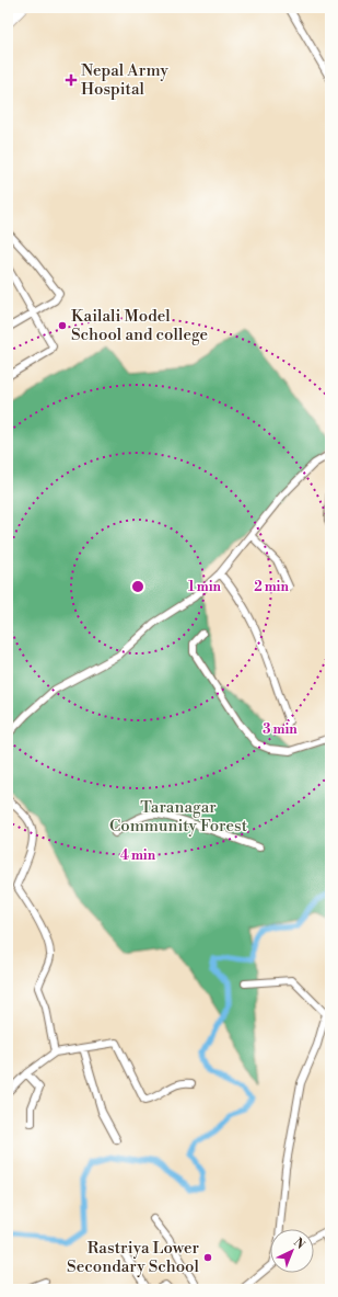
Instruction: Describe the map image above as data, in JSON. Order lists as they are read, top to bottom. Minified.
{"parks":["Taranagar Community Forest"],"places":{"health":["Nepal Army Hospital"],"other":["Kailali Model School and college","Rastriya Lower Secondary School"]},"north":"top right","rings":["1 min","2 min","3 min","4 min"]}
